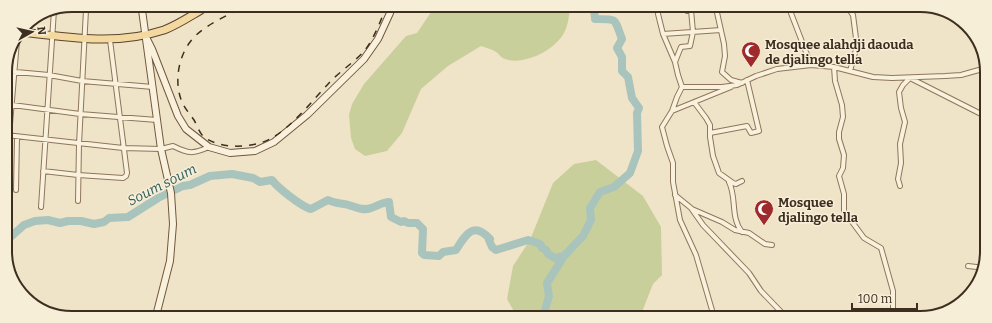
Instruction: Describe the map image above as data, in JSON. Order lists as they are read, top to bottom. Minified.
{"water":["Soum soum"],"places":{"mosque":["Mosquee alahdji daouda de djalingo tella","Mosquee djalingo tella"]},"scale_bar":"100 m","north":"right"}
